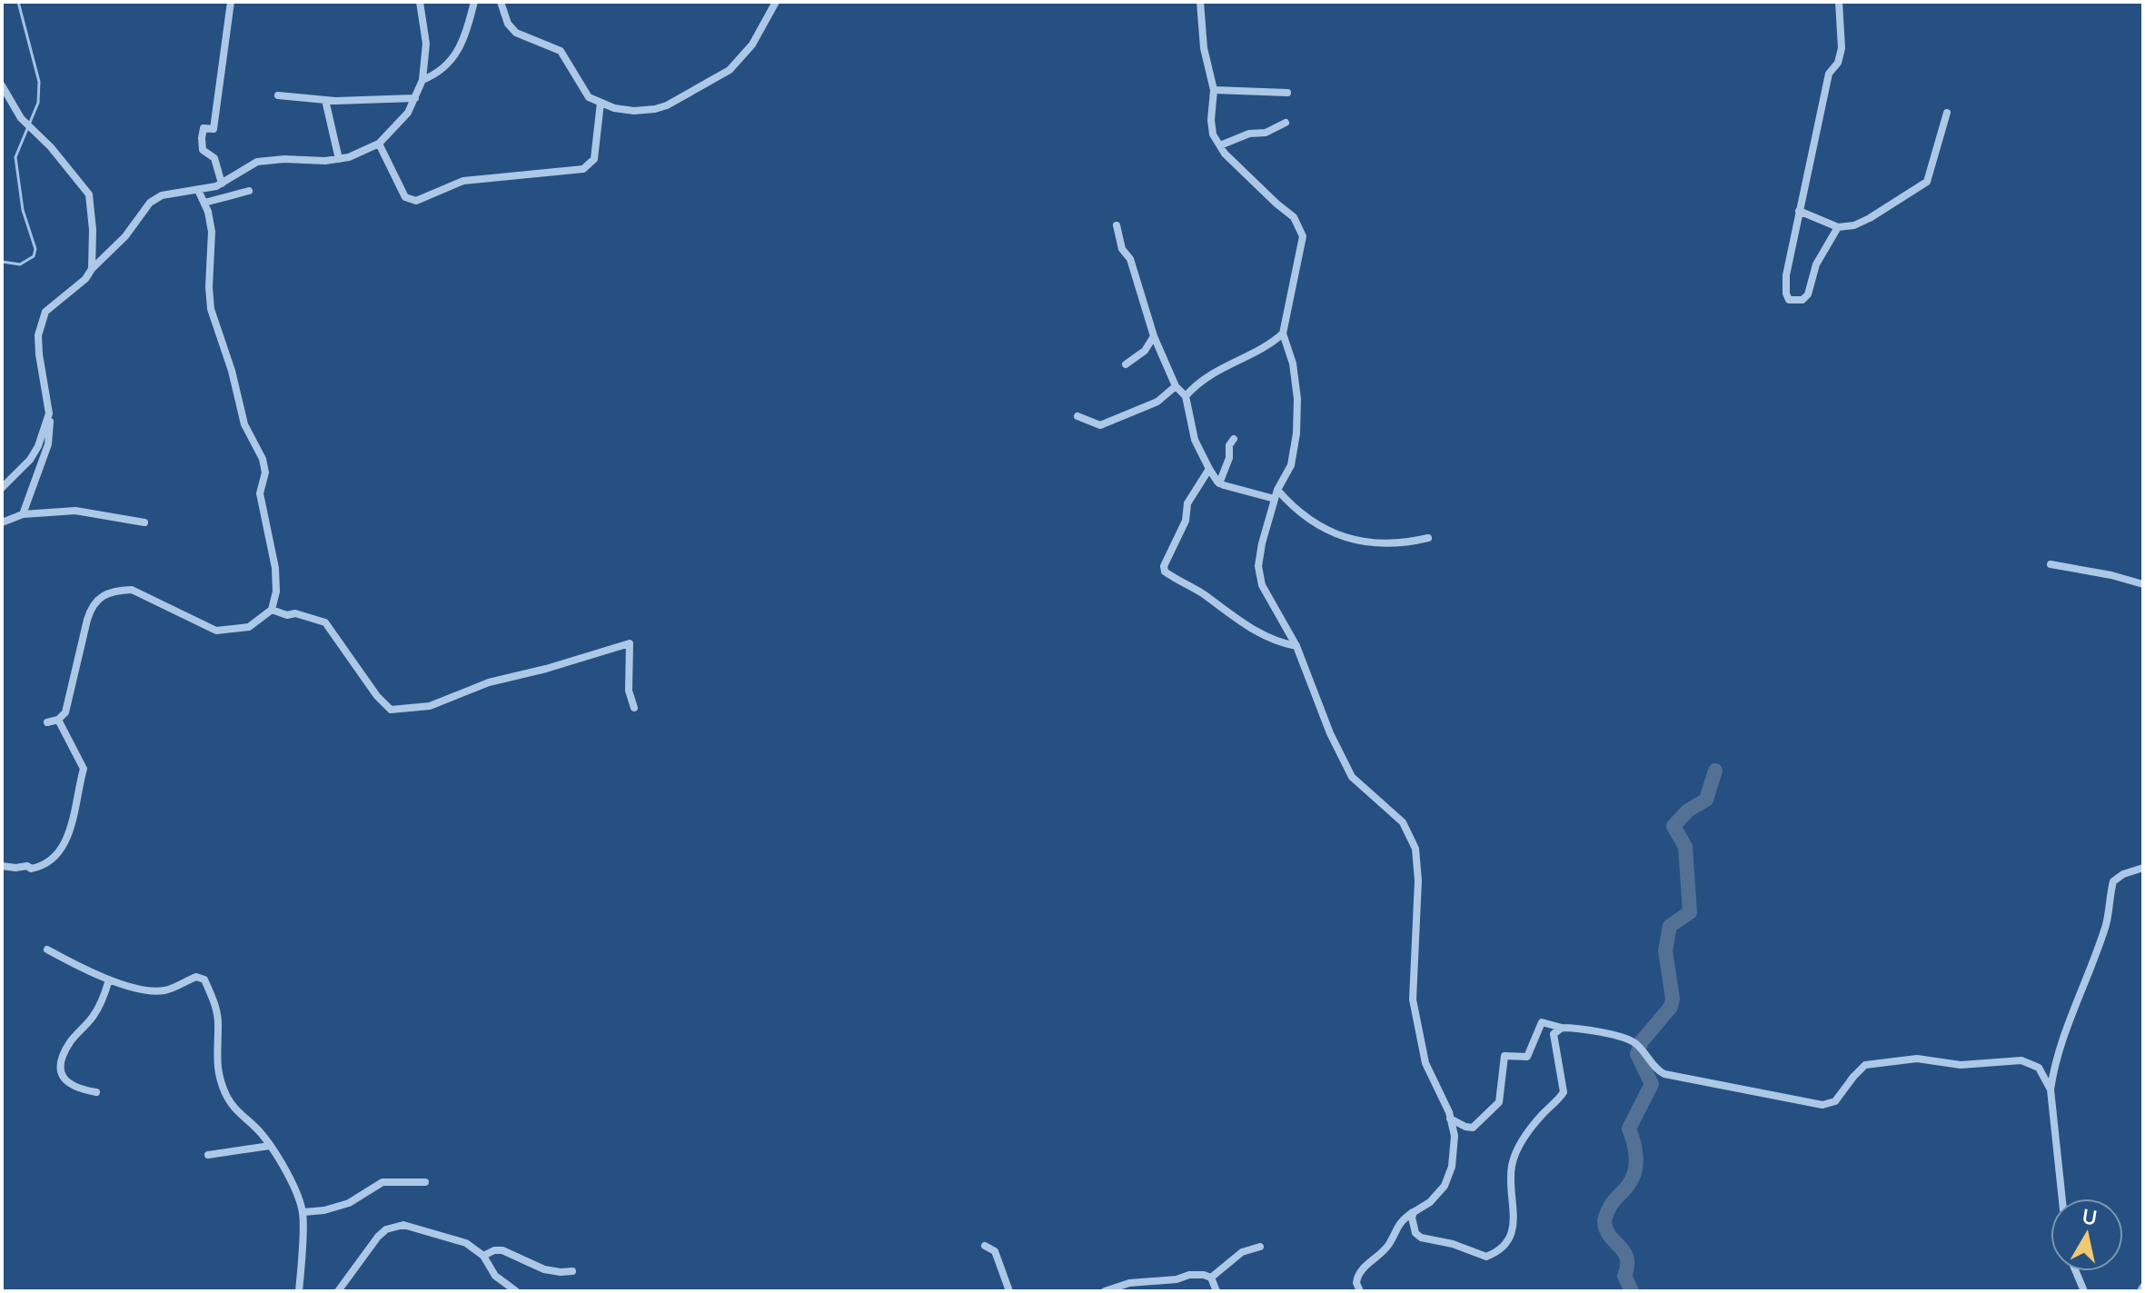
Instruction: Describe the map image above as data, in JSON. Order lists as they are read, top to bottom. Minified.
{"north":"top"}
